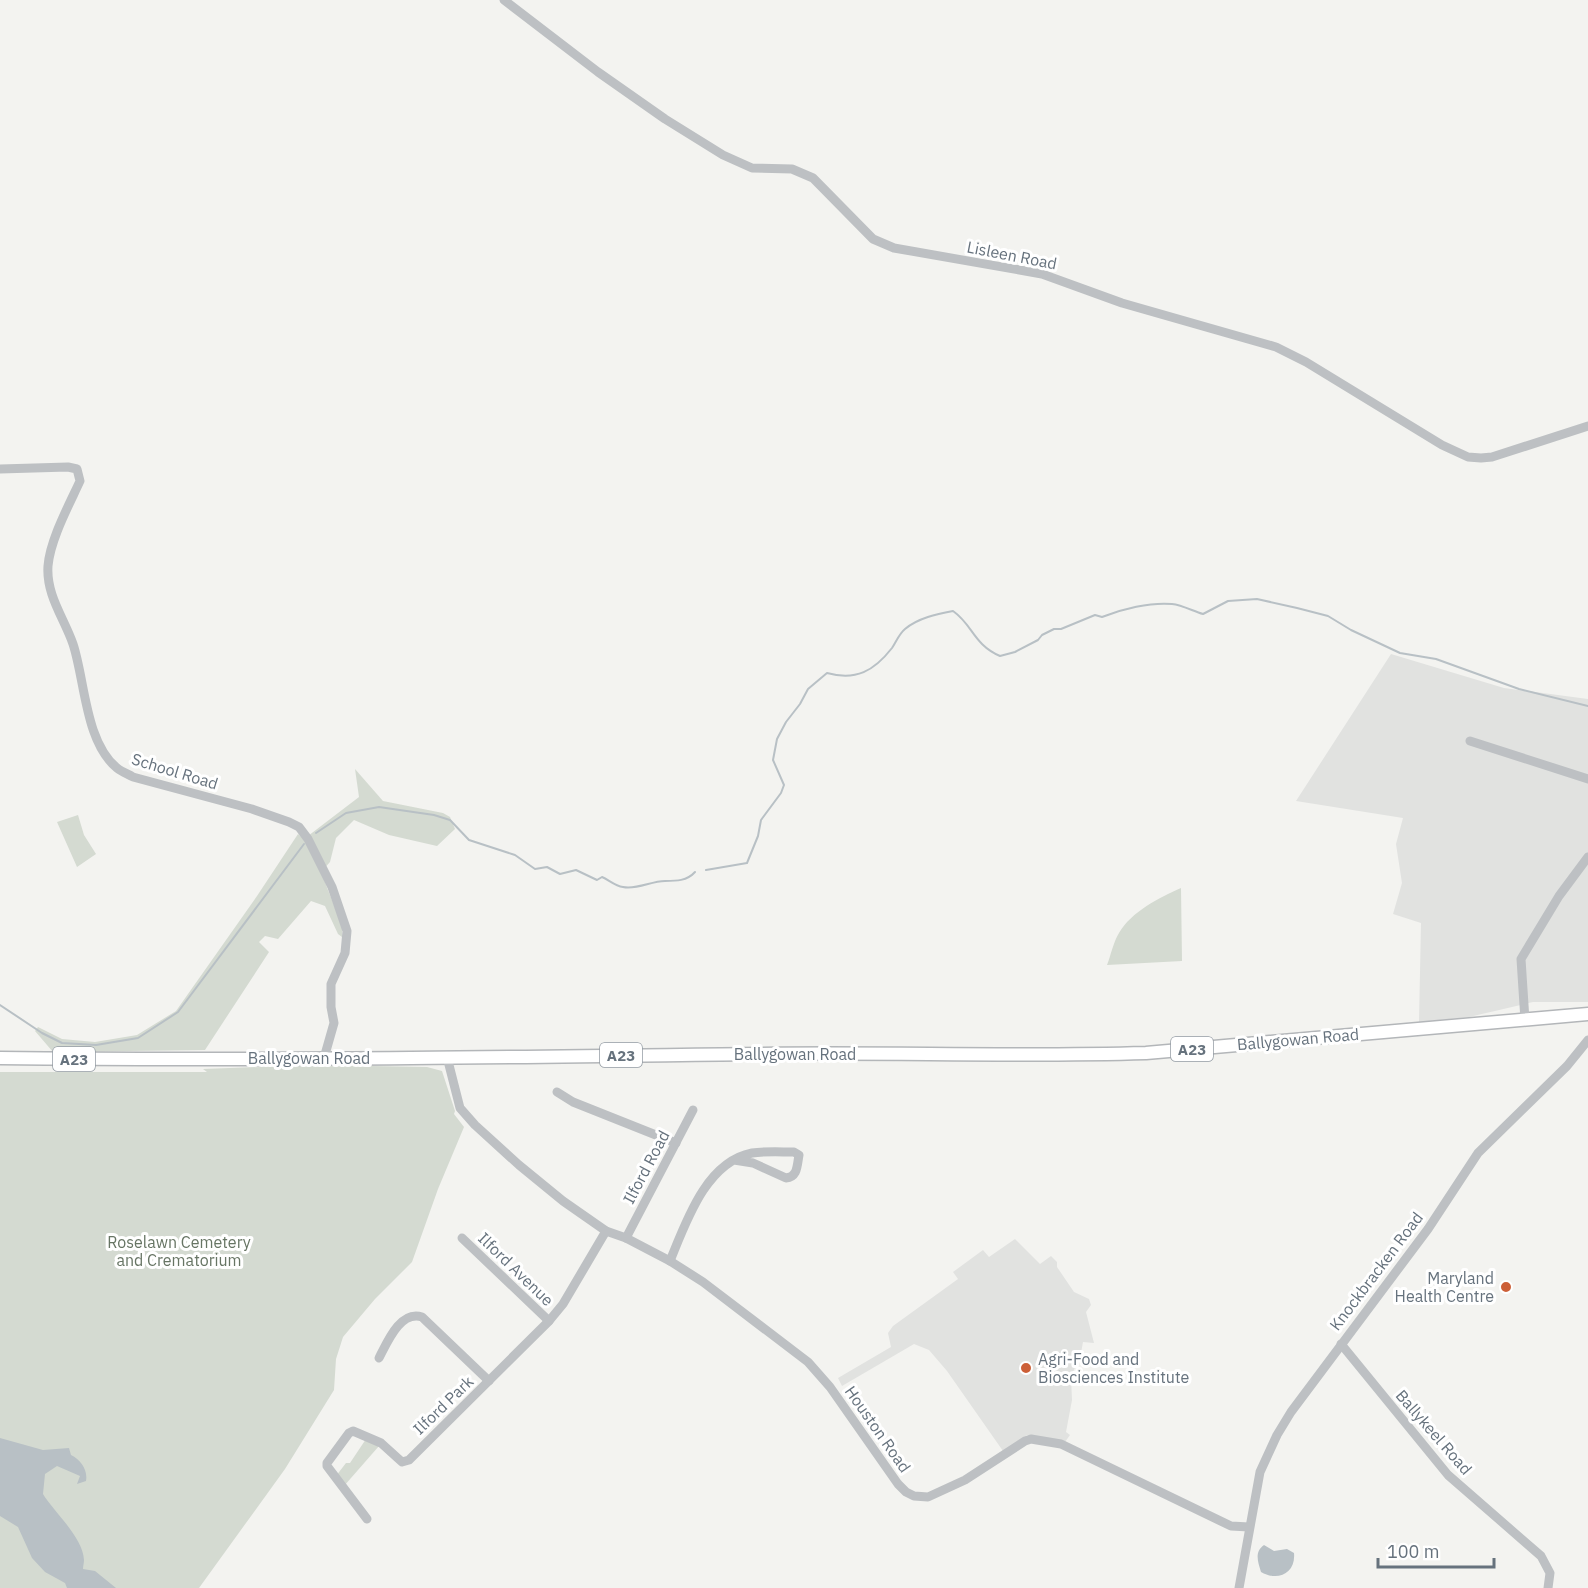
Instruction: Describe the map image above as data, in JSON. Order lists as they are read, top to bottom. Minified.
{"streets":{"main road":["Ballygowan Road","A23"],"street":["Lisleen Road","School Road","Ilford Road","Ilford Avenue","Knockbracken Road","Ilford Park","Houston Road","Ballykeel Road"]},"crossings":[["School Road","Ballygowan Road"],["Ballygowan Road","Houston Road"],["Ilford Road","Houston Road"],["Ilford Avenue","Ilford Park"],["Knockbracken Road","Houston Road"],["Knockbracken Road","Ballykeel Road"],["Ilford Park","Houston Road"]],"parks":["Roselawn Cemetery and Crematorium"],"places":["Maryland Health Centre","Agri-Food and Biosciences Institute"],"scale_bar":"100 m"}
